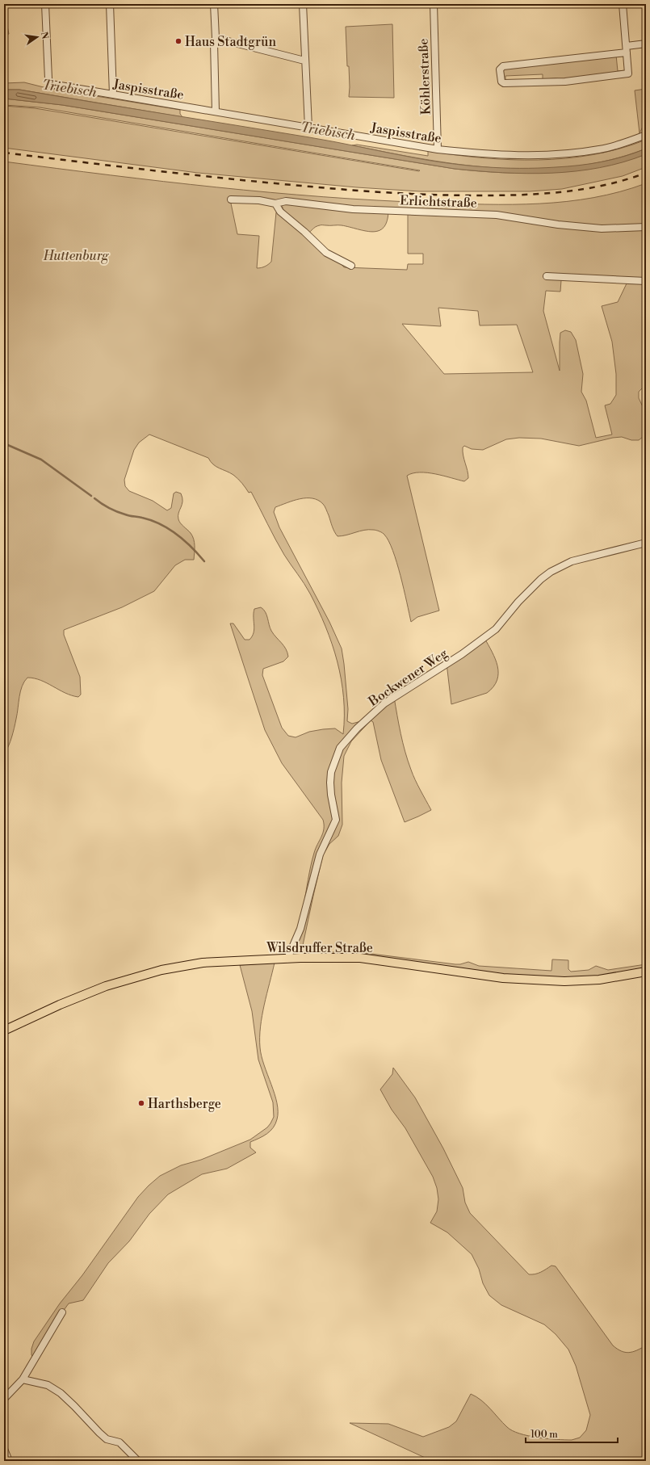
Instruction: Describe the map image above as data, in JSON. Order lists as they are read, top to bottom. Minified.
{"streets":{"main road":["Wilsdruffer Straße"],"street":["Köhlerstraße","Jaspisstraße","Erlichtstraße","Bockwener Weg"]},"crossings":[["Köhlerstraße","Jaspisstraße"],["Bockwener Weg","Wilsdruffer Straße"]],"water":["Triebisch"],"parks":["Huttenburg"],"places":["Haus Stadtgrün","Harthsberge"],"scale_bar":"100 m","north":"right"}
